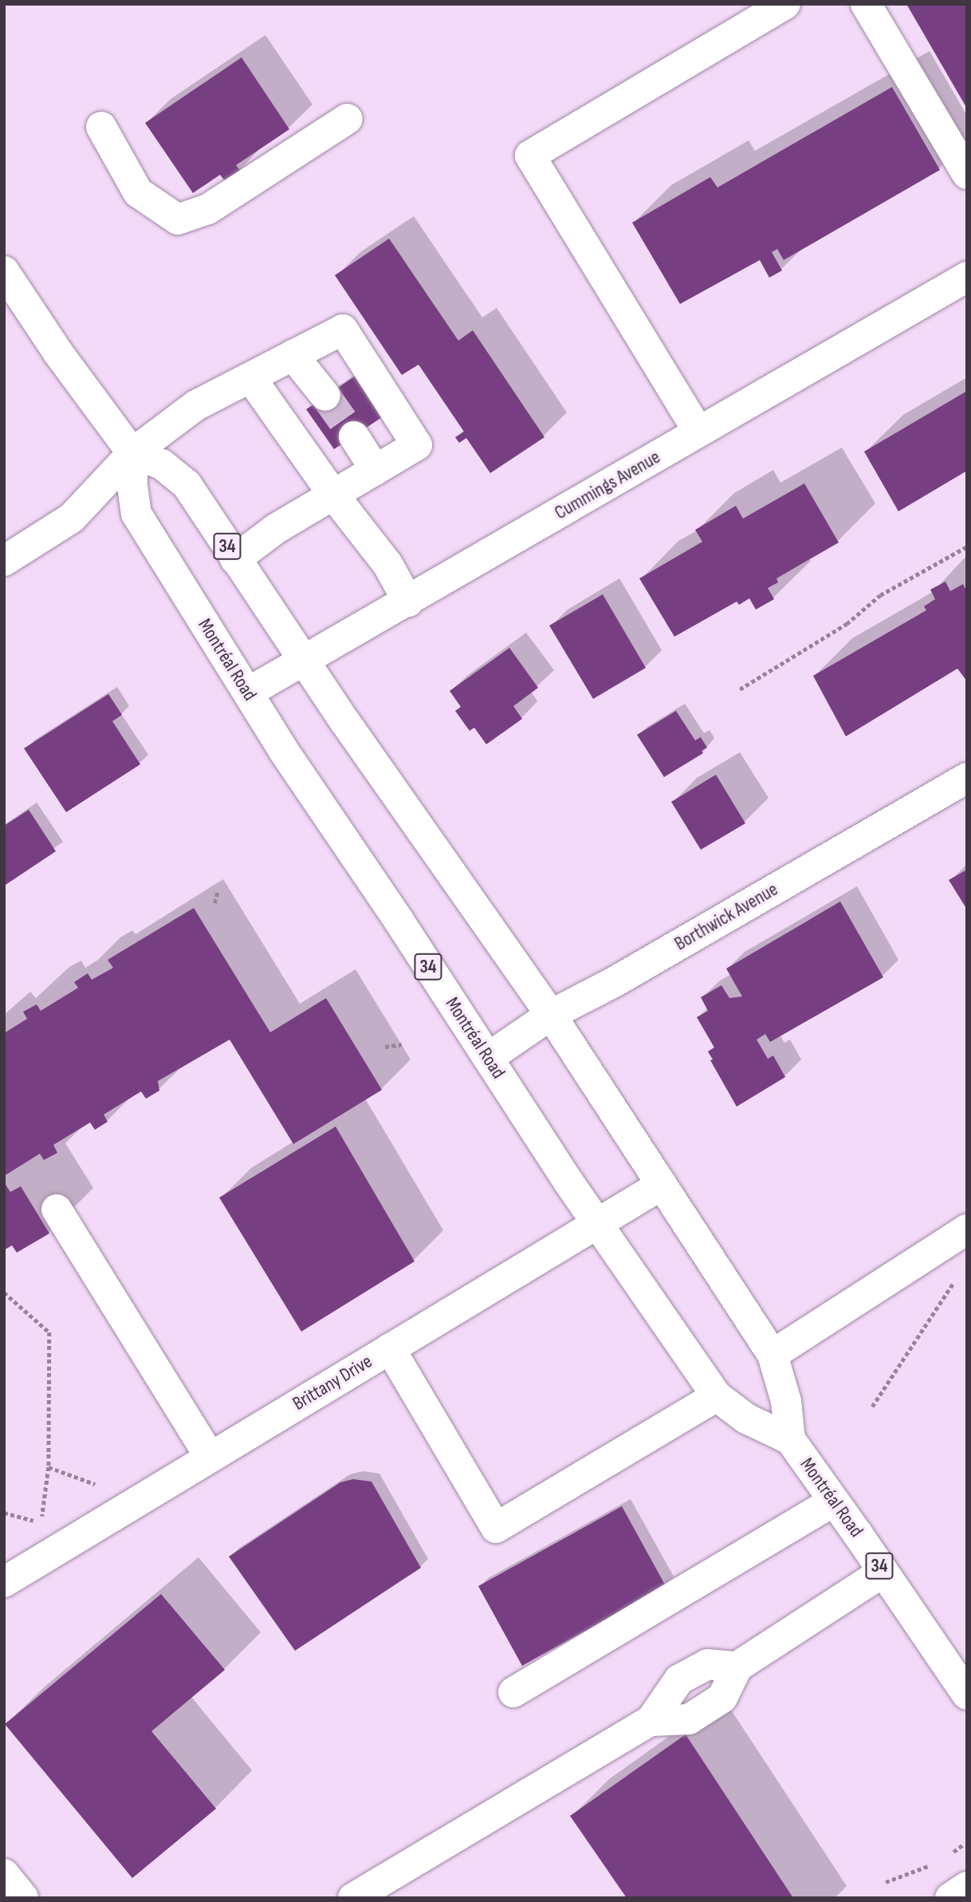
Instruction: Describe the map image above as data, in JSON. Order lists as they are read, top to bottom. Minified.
{"streets":{"main road":["Cummings Avenue","34","Montréal Road","Borthwick Avenue","Brittany Drive"]},"crossings":[["Cummings Avenue","Montréal Road"],["Montréal Road","Borthwick Avenue"],["Montréal Road","Brittany Drive"]]}
